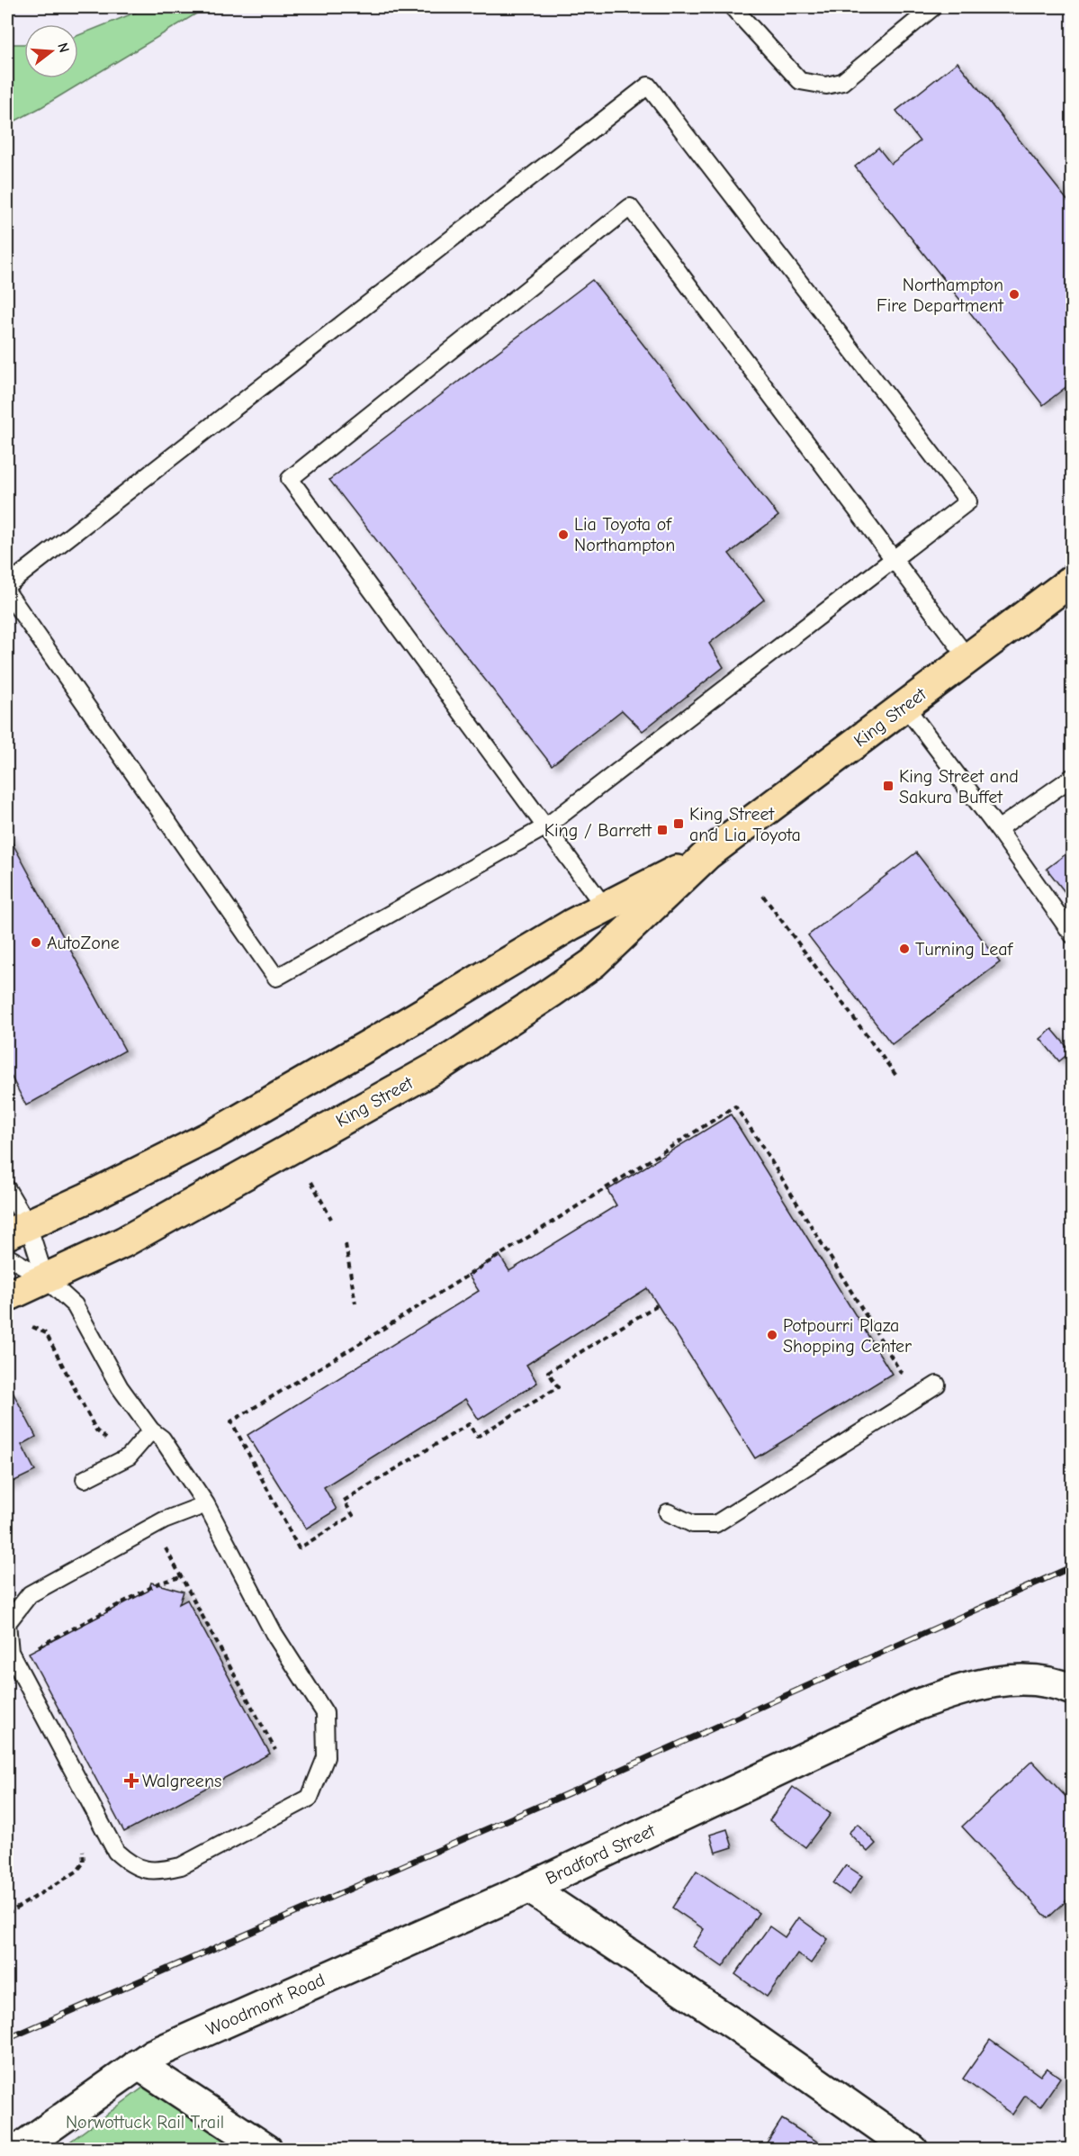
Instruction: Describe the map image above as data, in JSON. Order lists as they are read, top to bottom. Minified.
{"streets":{"main road":["King Street"],"street":["Bradford Street","Woodmont Road"]},"crossings":[["Bradford Street","Woodmont Road"]],"parks":["Norwottuck Rail Trail"],"places":{"other":["Northampton Fire Department","Lia Toyota of Northampton","AutoZone","Turning Leaf","Potpourri Plaza Shopping Center"],"transit":["King Street and Sakura Buffet","King Street and Lia Toyota","King / Barrett"],"health":["Walgreens"]},"north":"right"}
